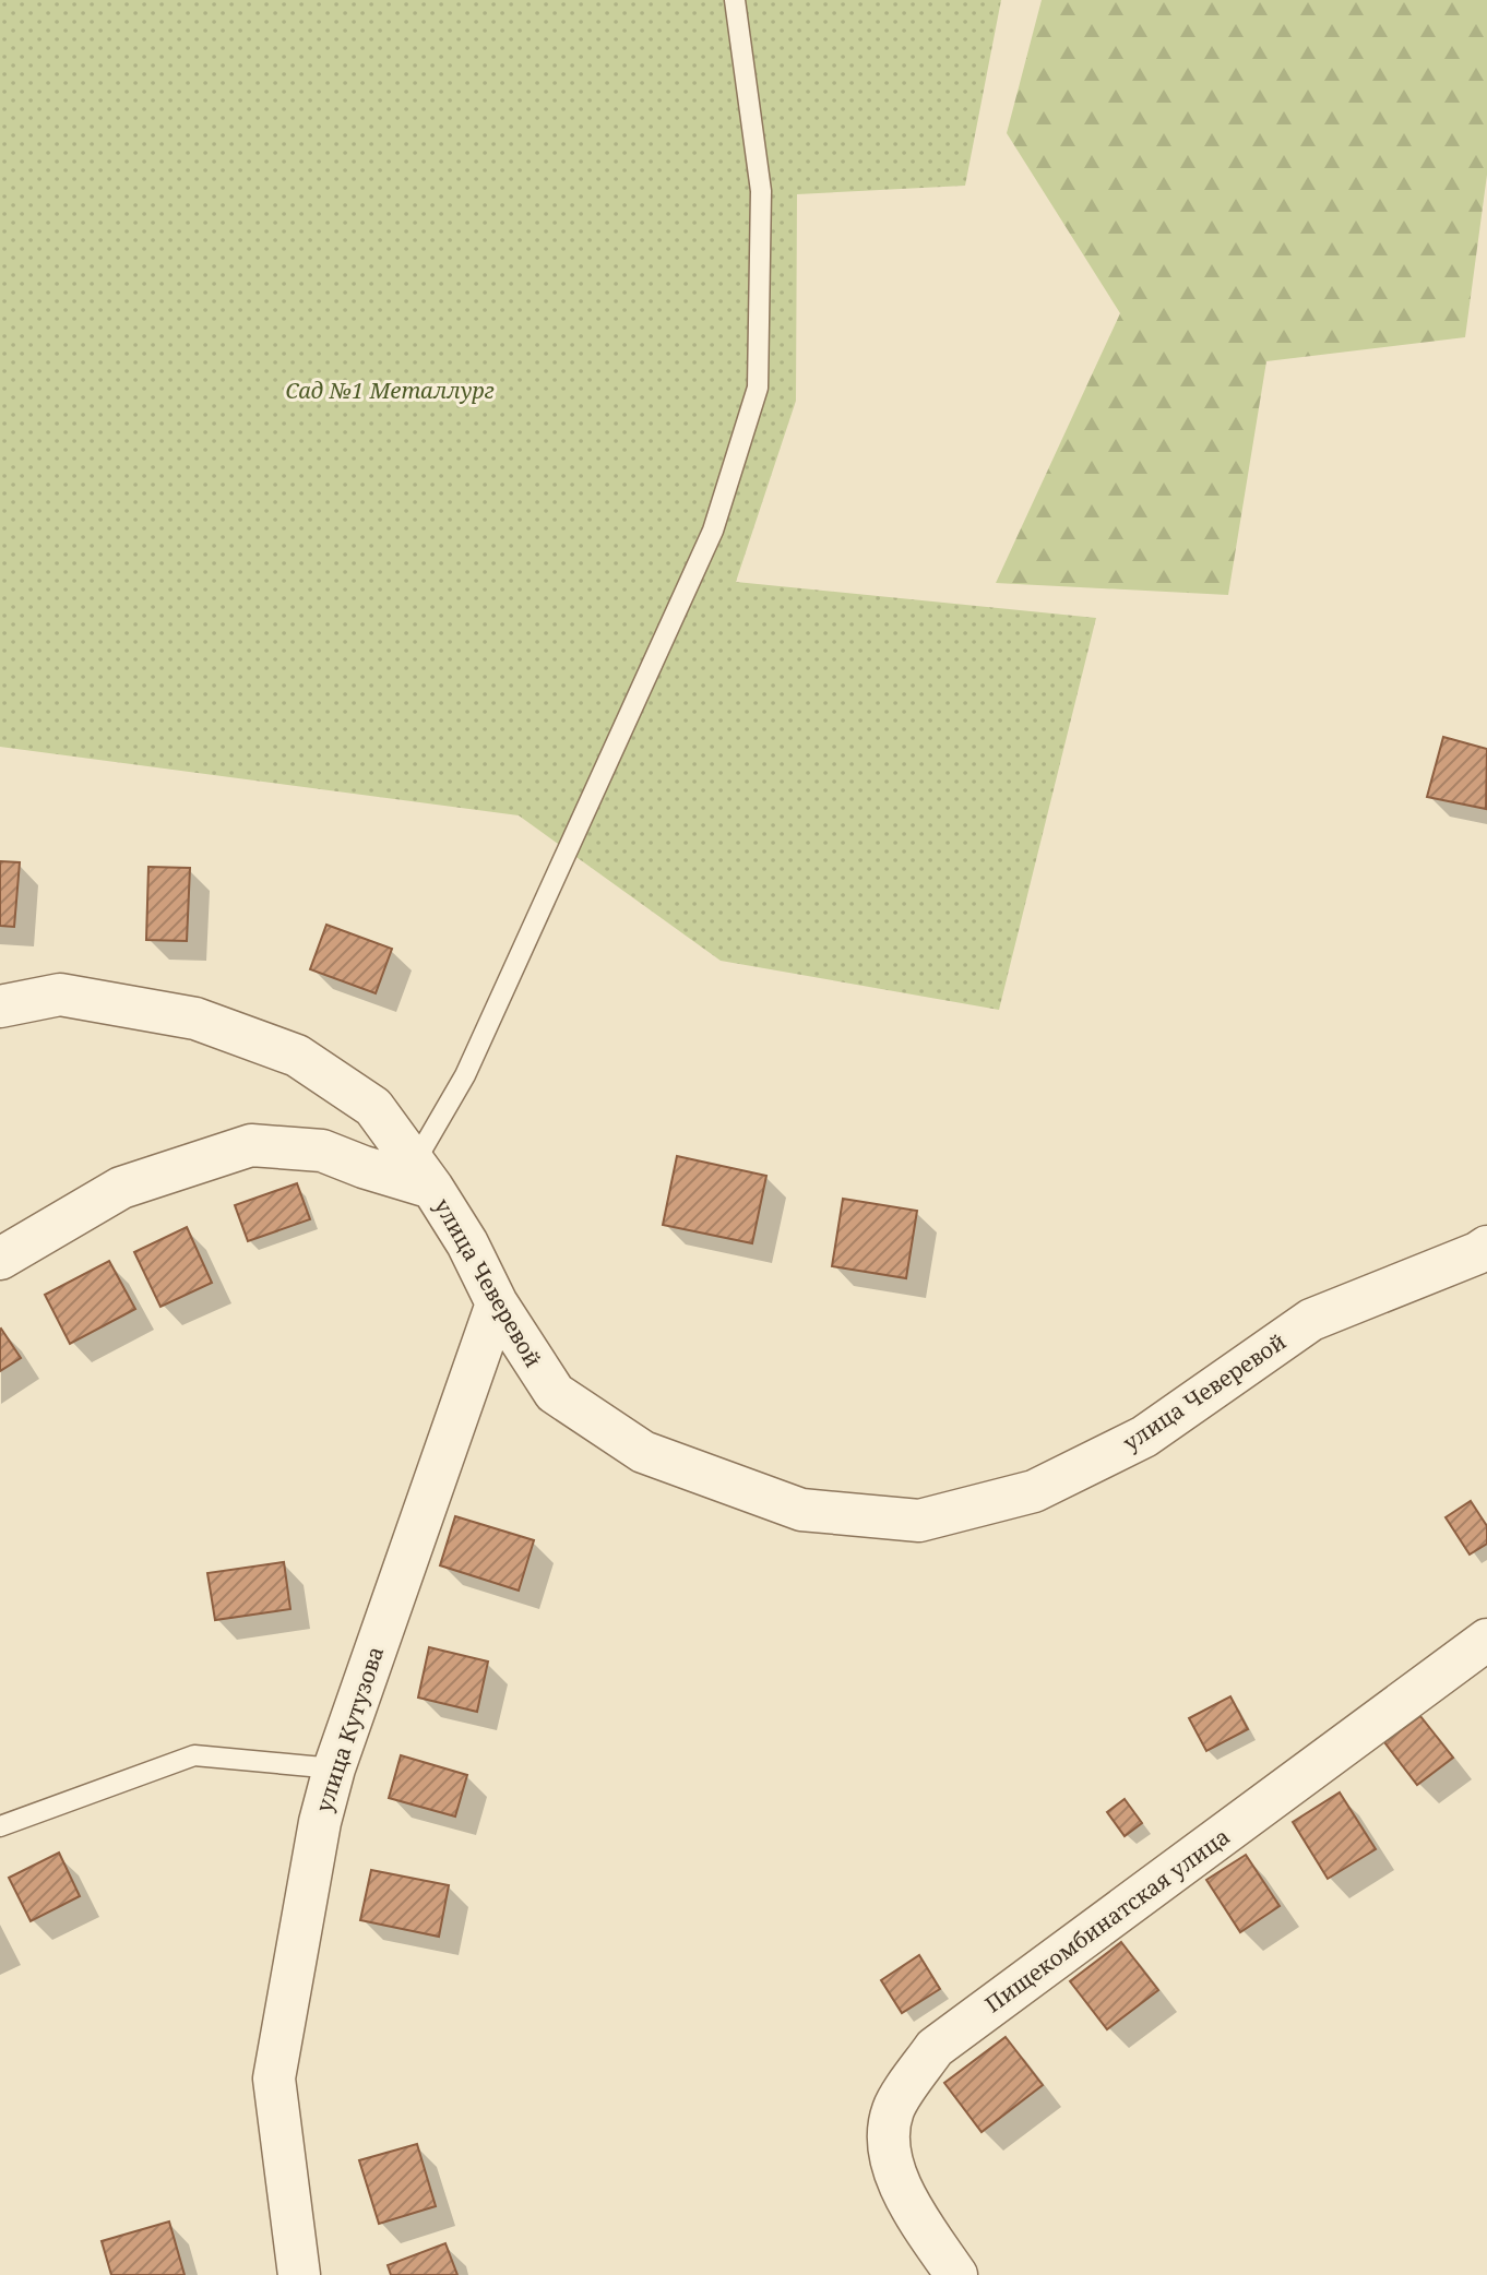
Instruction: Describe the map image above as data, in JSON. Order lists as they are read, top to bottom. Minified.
{"streets":{"street":["улица Чеверевой","улица Кутузова","Пищекомбинатская улица"]},"crossings":[["улица Чеверевой","улица Кутузова"]],"parks":["Сад №1 Металлург"]}
